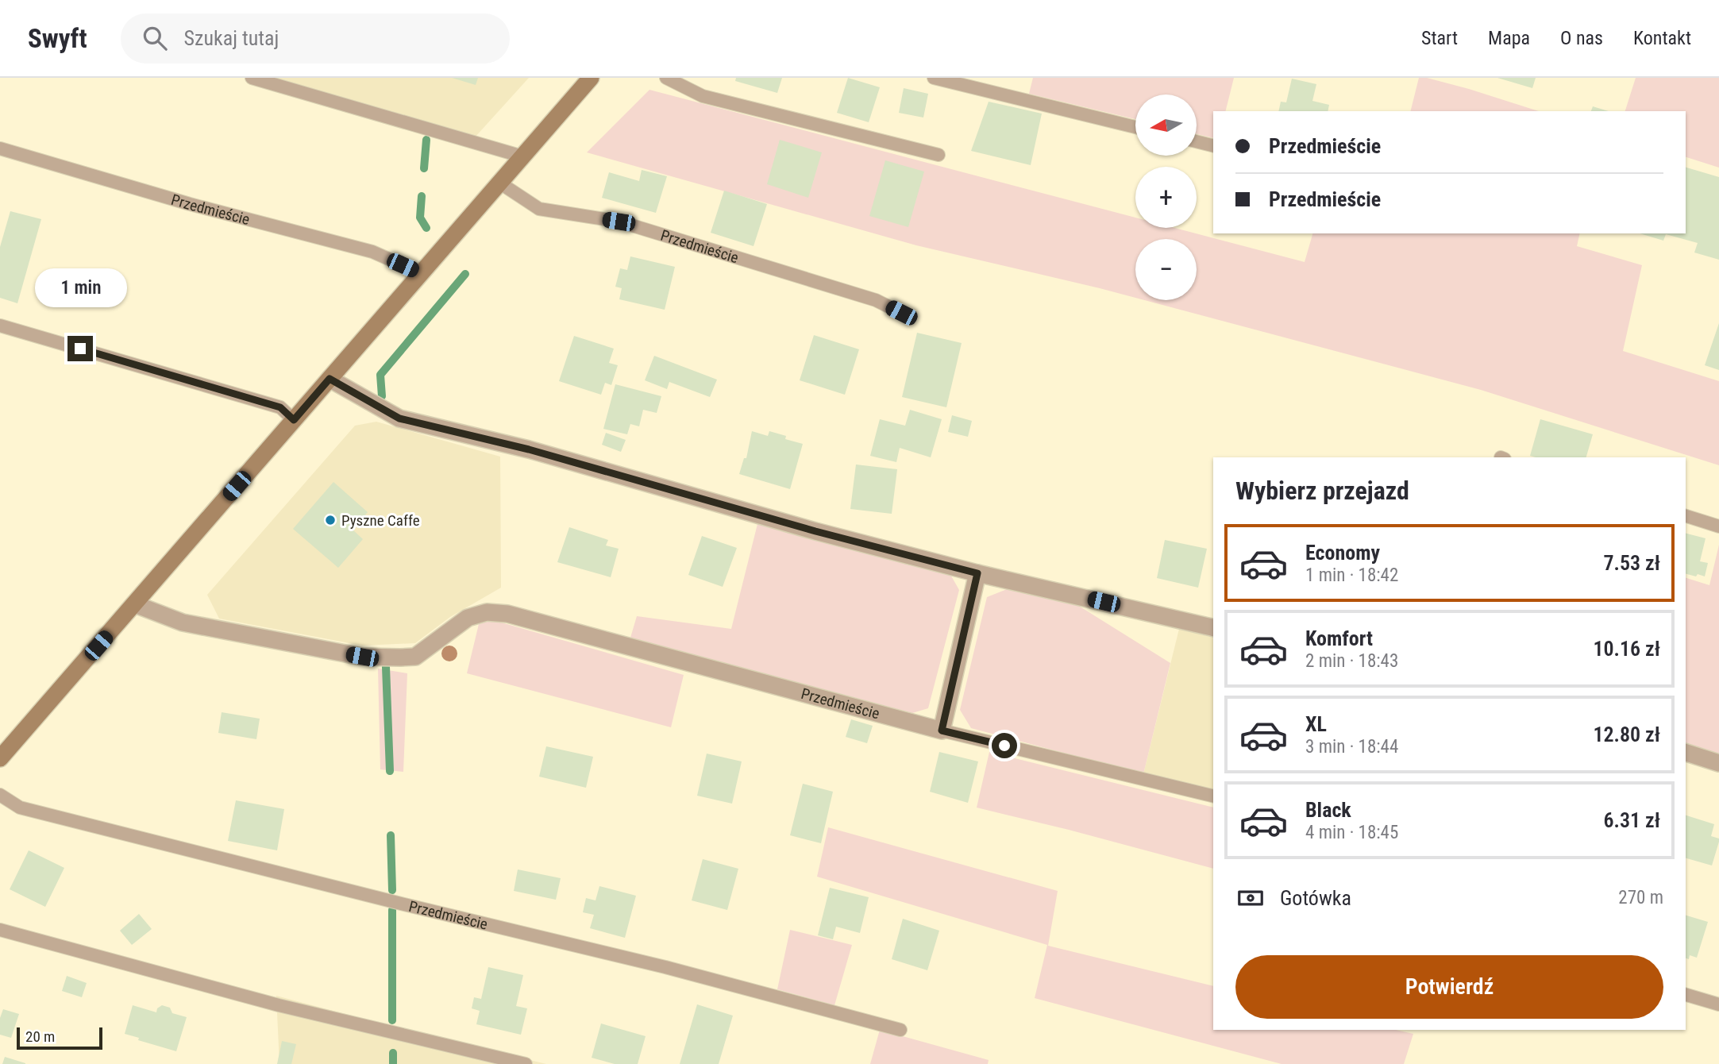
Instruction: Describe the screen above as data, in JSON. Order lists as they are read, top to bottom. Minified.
{"streets":{"street":["Przedmieście"]},"places":["Pyszne Caffe"],"scale_bar":"20 m","north":"left","page":{"header":"Swyft","search":"Szukaj tutaj","nav":["Start","Mapa","O nas","Kontakt"],"map_buttons":["+","−"],"banner":["Przedmieście","Przedmieście"],"bubble":"1 min","heading":"Wybierz przejazd","list":[{"name":"Economy","note":"1 min · 18:42","value":"7.53 zł"},{"name":"Komfort","note":"2 min · 18:43","value":"10.16 zł"},{"name":"XL","note":"3 min · 18:44","value":"12.80 zł"},{"name":"Black","note":"4 min · 18:45","value":"6.31 zł"}],"pay":["Gotówka","270 m"],"buttons":"Potwierdź","scale":"20 m"}}
